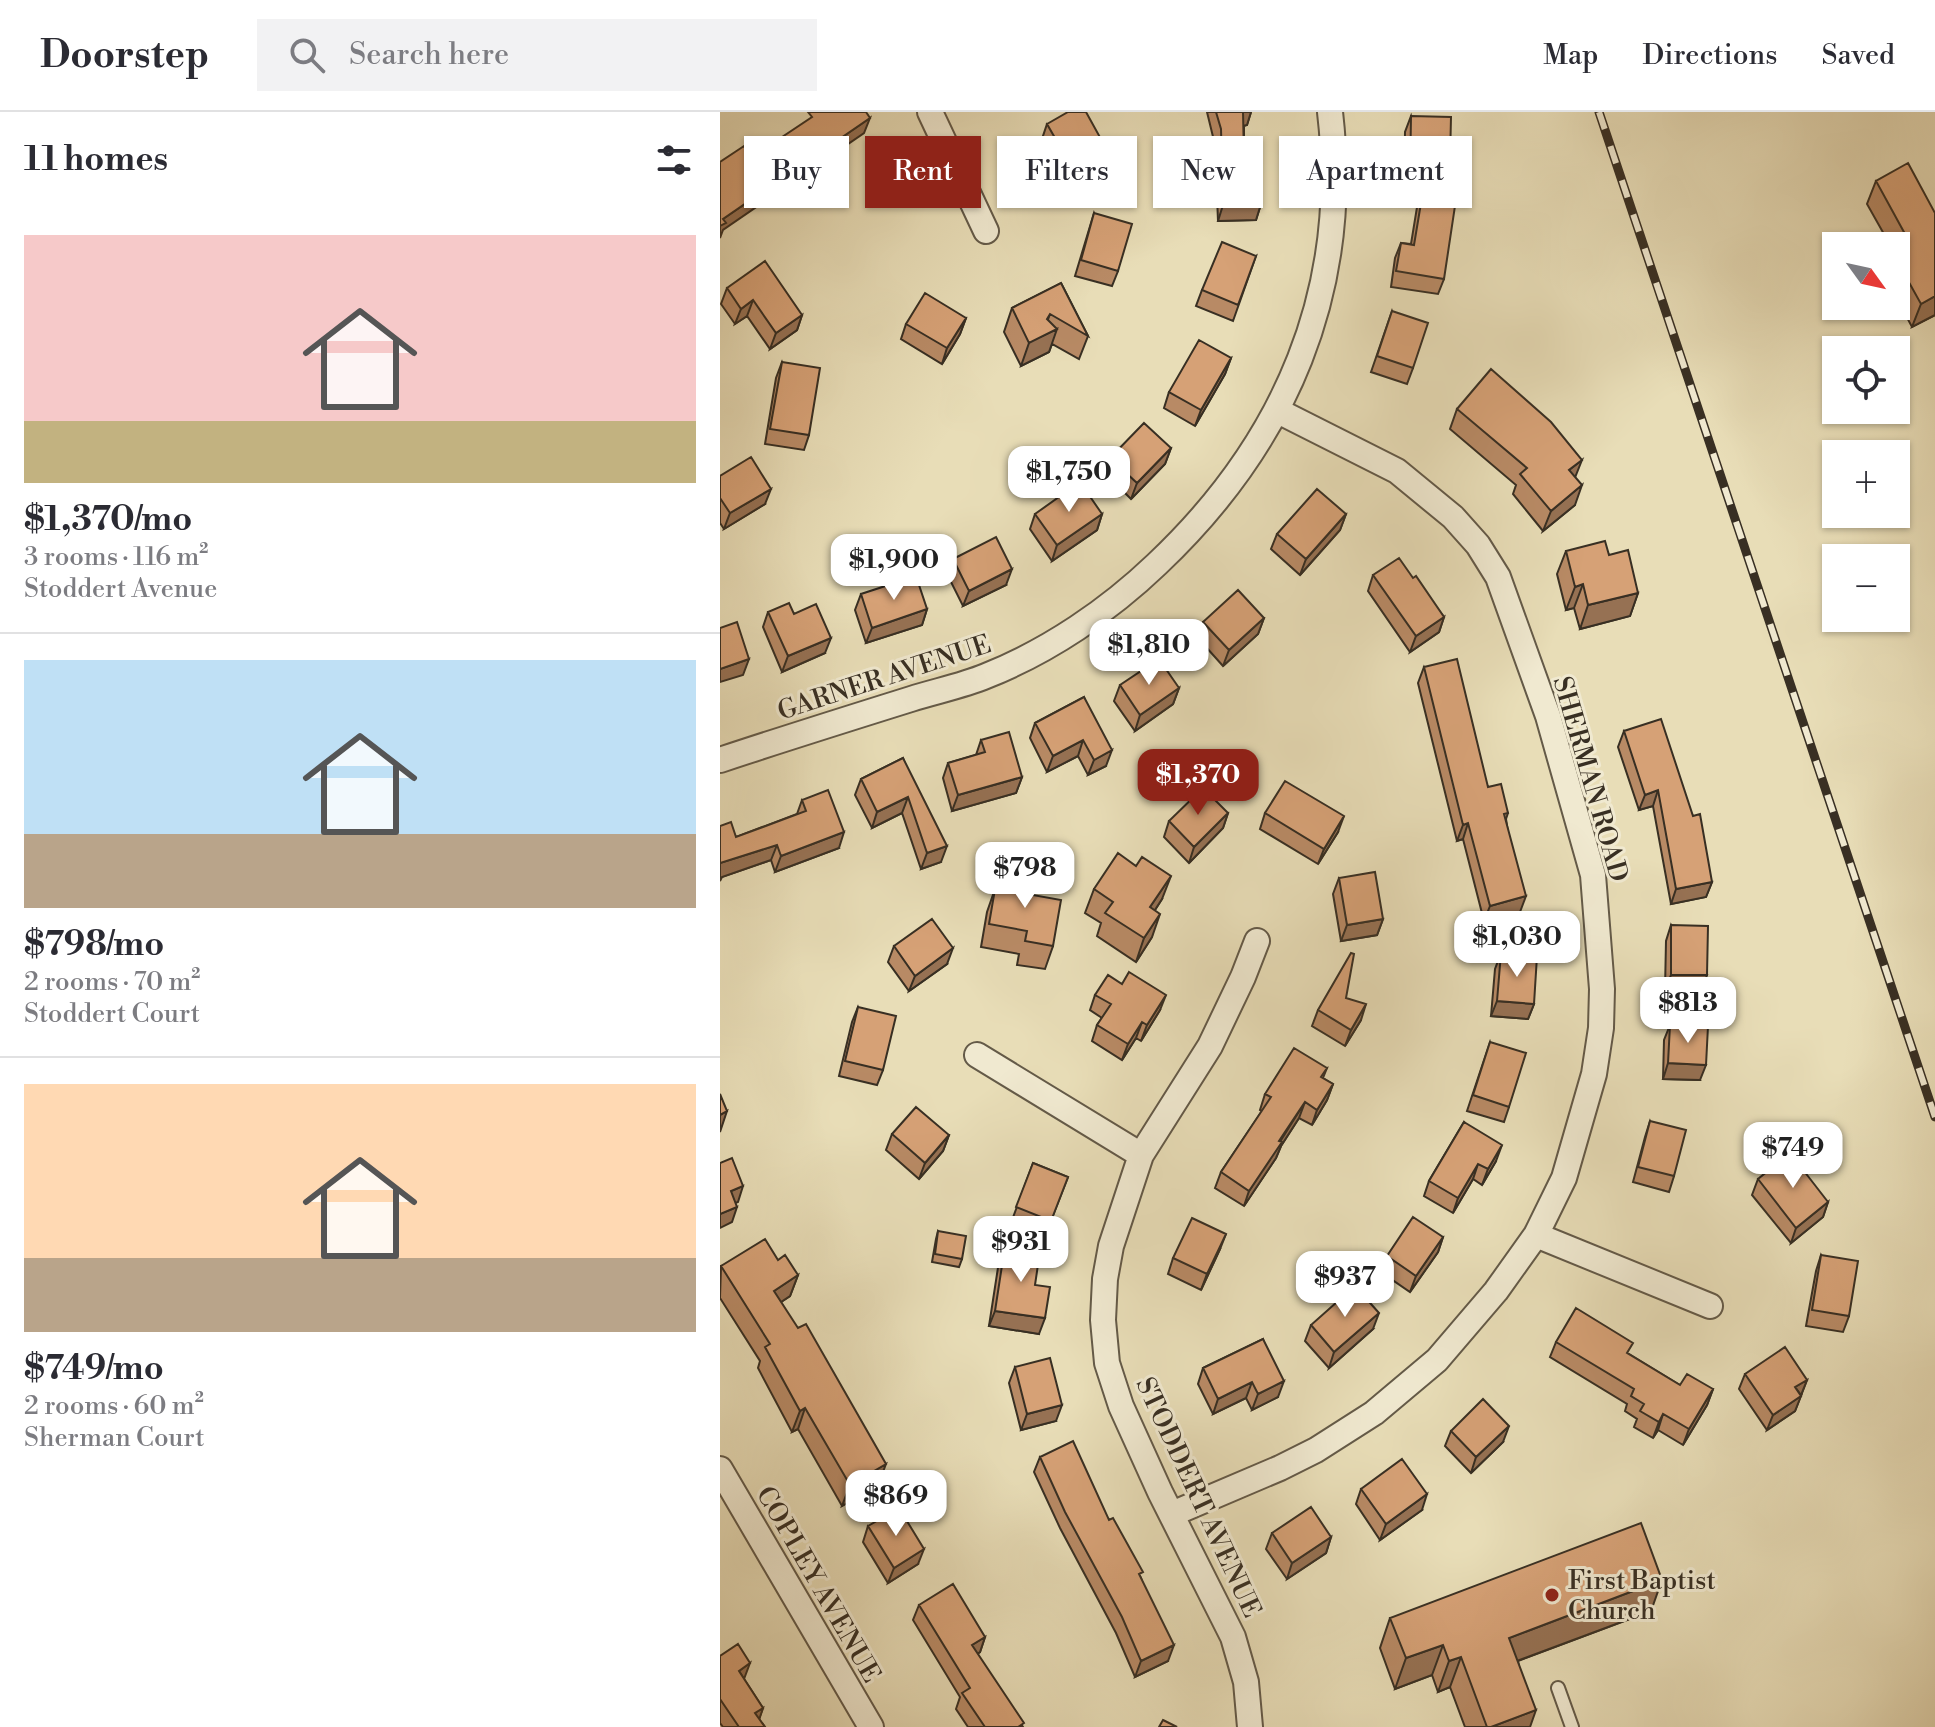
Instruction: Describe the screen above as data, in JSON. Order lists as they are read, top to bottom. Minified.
{"streets":{"street":["GARNER AVENUE","SHERMAN ROAD","STODDERT AVENUE","COPLEY AVENUE"]},"crossings":[["GARNER AVENUE","SHERMAN ROAD"],["SHERMAN ROAD","STODDERT AVENUE"]],"places":["First Baptist Church"],"north":"bottom right","page":{"header":"Doorstep","search":"Search here","nav":["Map","Directions","Saved"],"heading":"11 homes","chip":["Buy","Rent","Filters","New","Apartment"],"list":[{"name":"$1,370/mo","note":"3 rooms · 116 m² · Stoddert Avenue"},{"name":"$798/mo","note":"2 rooms · 70 m² · Stoddert Court"},{"name":"$749/mo","note":"2 rooms · 60 m² · Sherman Court"}],"map_buttons":["+","−"],"price":["$1,750","$1,900","$1,810","$1,370","$798","$1,030","$813","$749","$931","$937","$869"]}}
